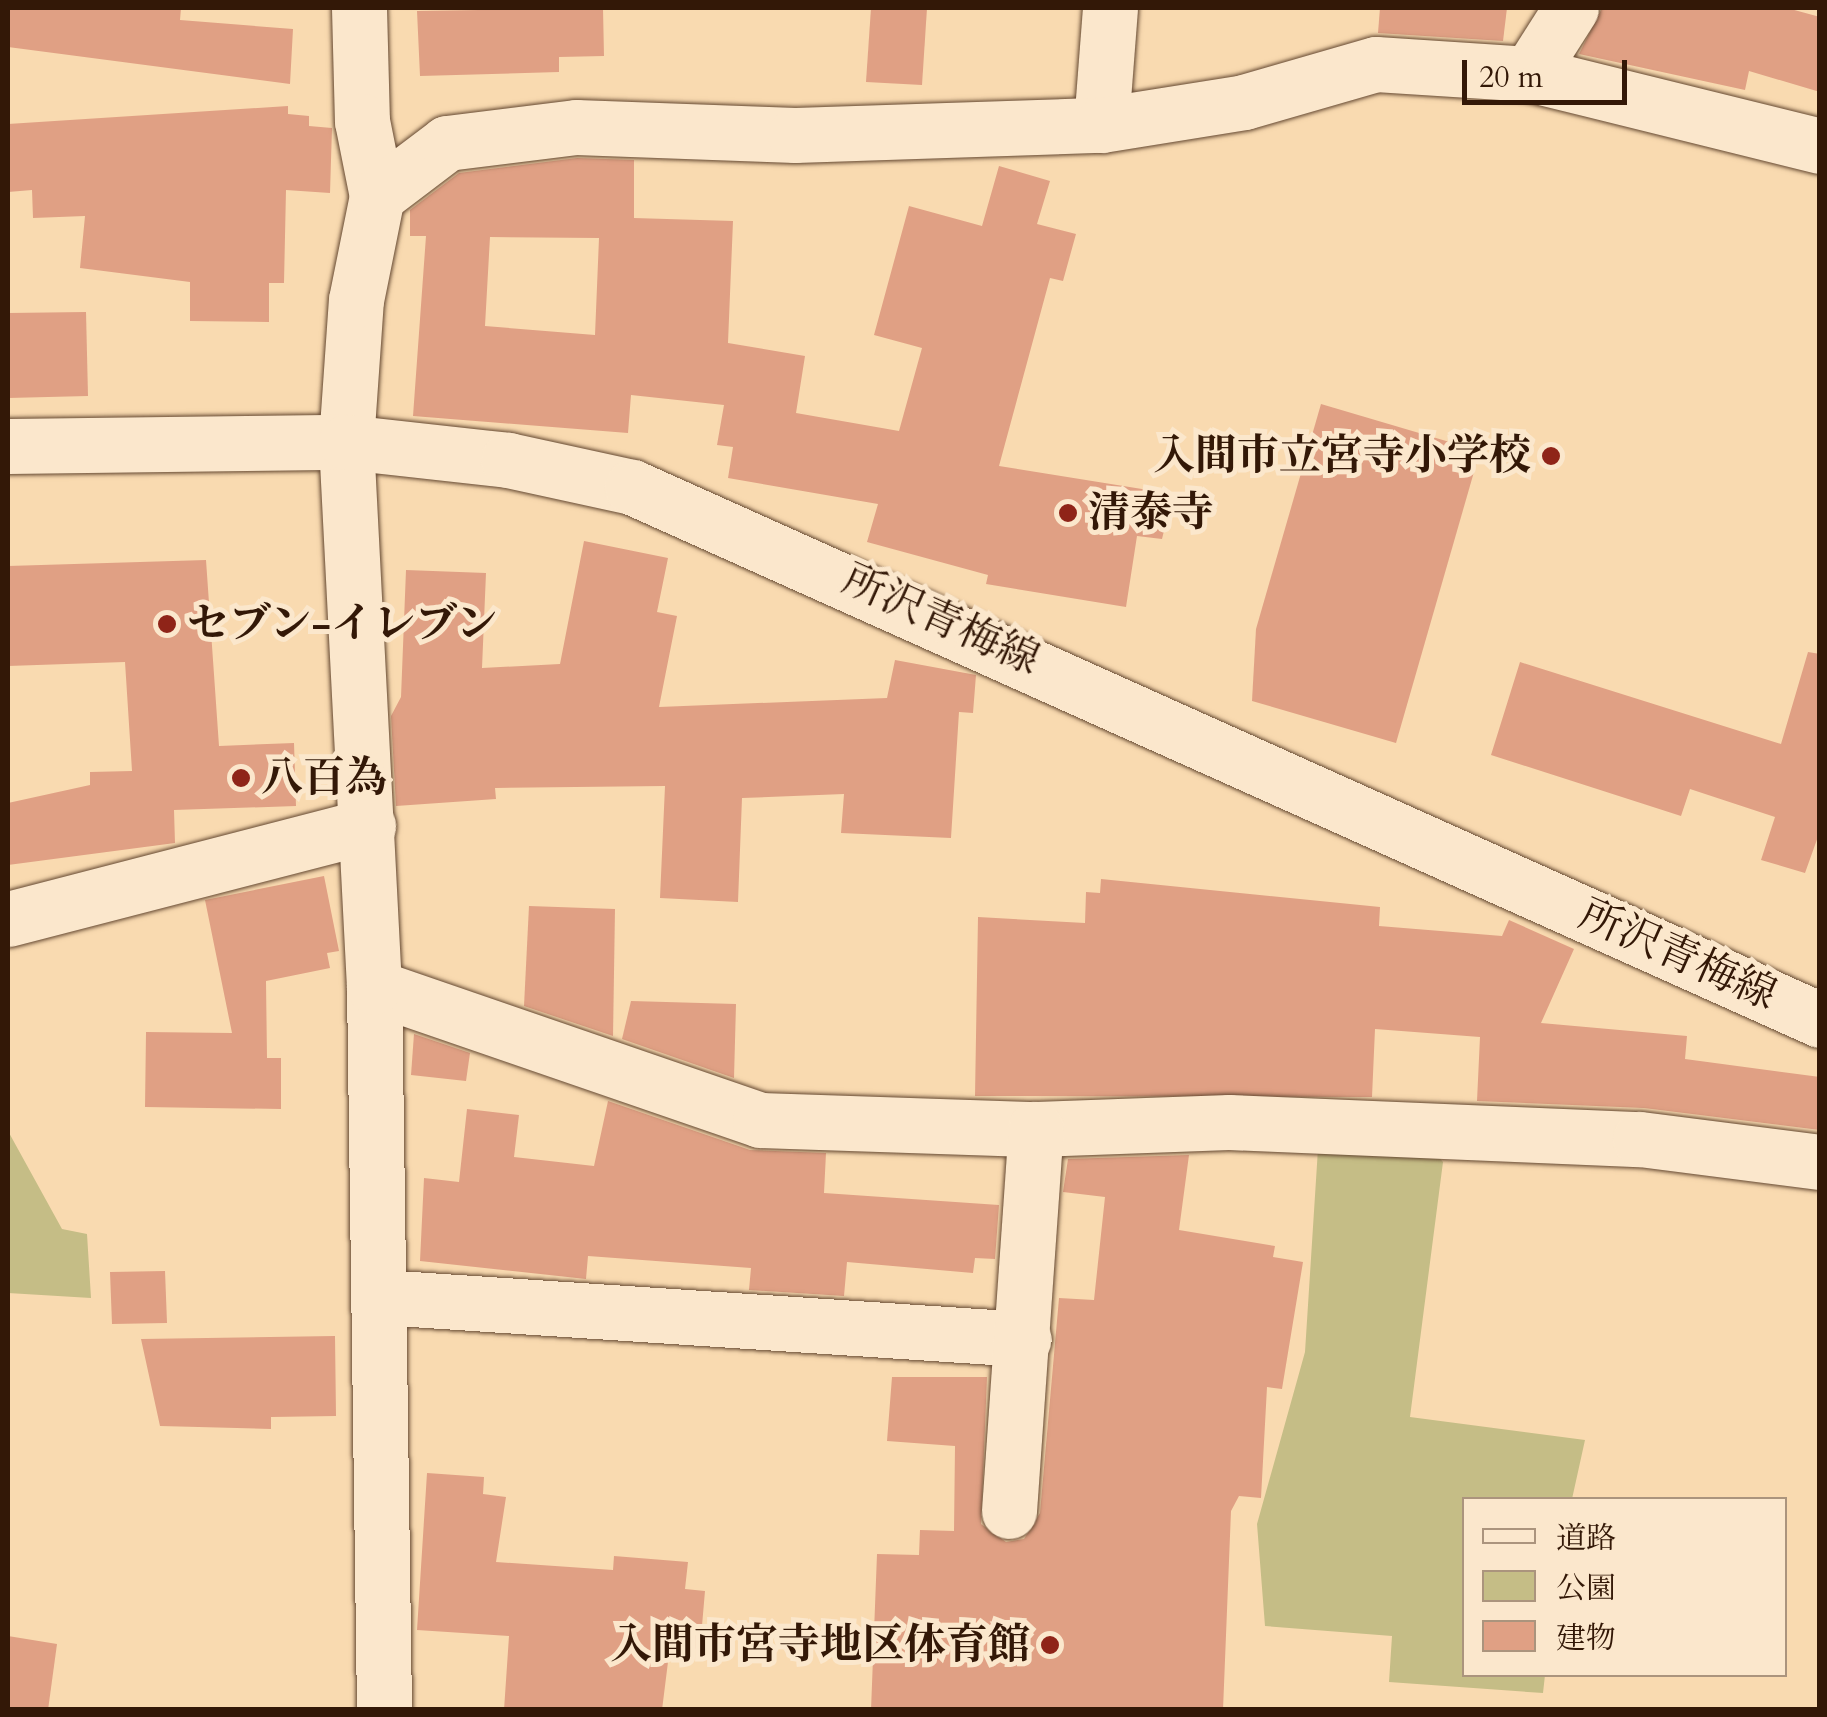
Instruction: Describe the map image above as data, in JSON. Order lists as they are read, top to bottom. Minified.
{"streets":{"street":["所沢青梅線"]},"places":["入間市立宮寺小学校","清泰寺","セブン-イレブン","八百為","入間市宮寺地区体育館"],"legend":["道路","公園","建物"],"scale_bar":"20 m"}
